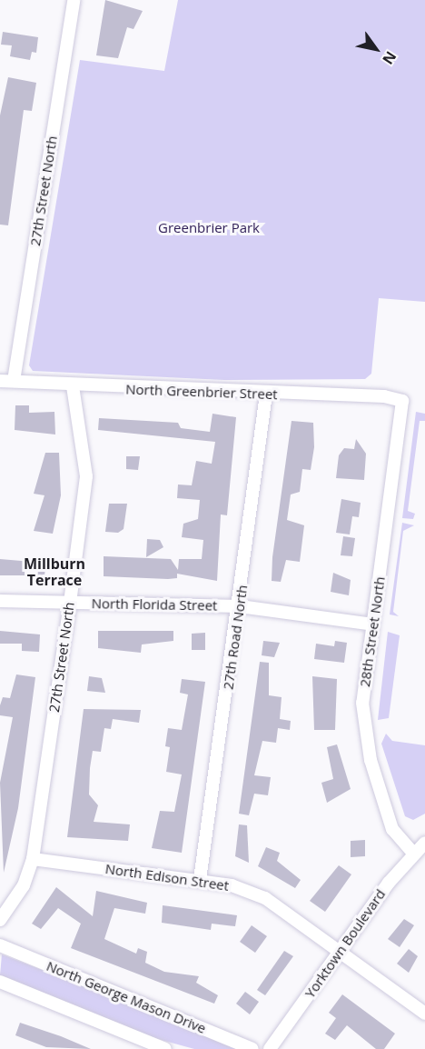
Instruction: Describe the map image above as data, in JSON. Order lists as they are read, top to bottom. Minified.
{"streets":{"street":["27th Street North","North Greenbrier Street","North Florida Street","28th Street North","27th Road North","North Edison Street","Yorktown Boulevard","North George Mason Drive"]},"crossings":[["27th Street North","North Greenbrier Street"],["27th Street North","North Florida Street"],["27th Street North","North Edison Street"],["North Greenbrier Street","28th Street North"],["North Greenbrier Street","27th Road North"],["North Florida Street","28th Street North"],["North Florida Street","27th Road North"],["28th Street North","Yorktown Boulevard"],["27th Road North","North Edison Street"],["North Edison Street","Yorktown Boulevard"]],"districts":["Millburn Terrace"],"parks":["Greenbrier Park"],"north":"bottom right"}
